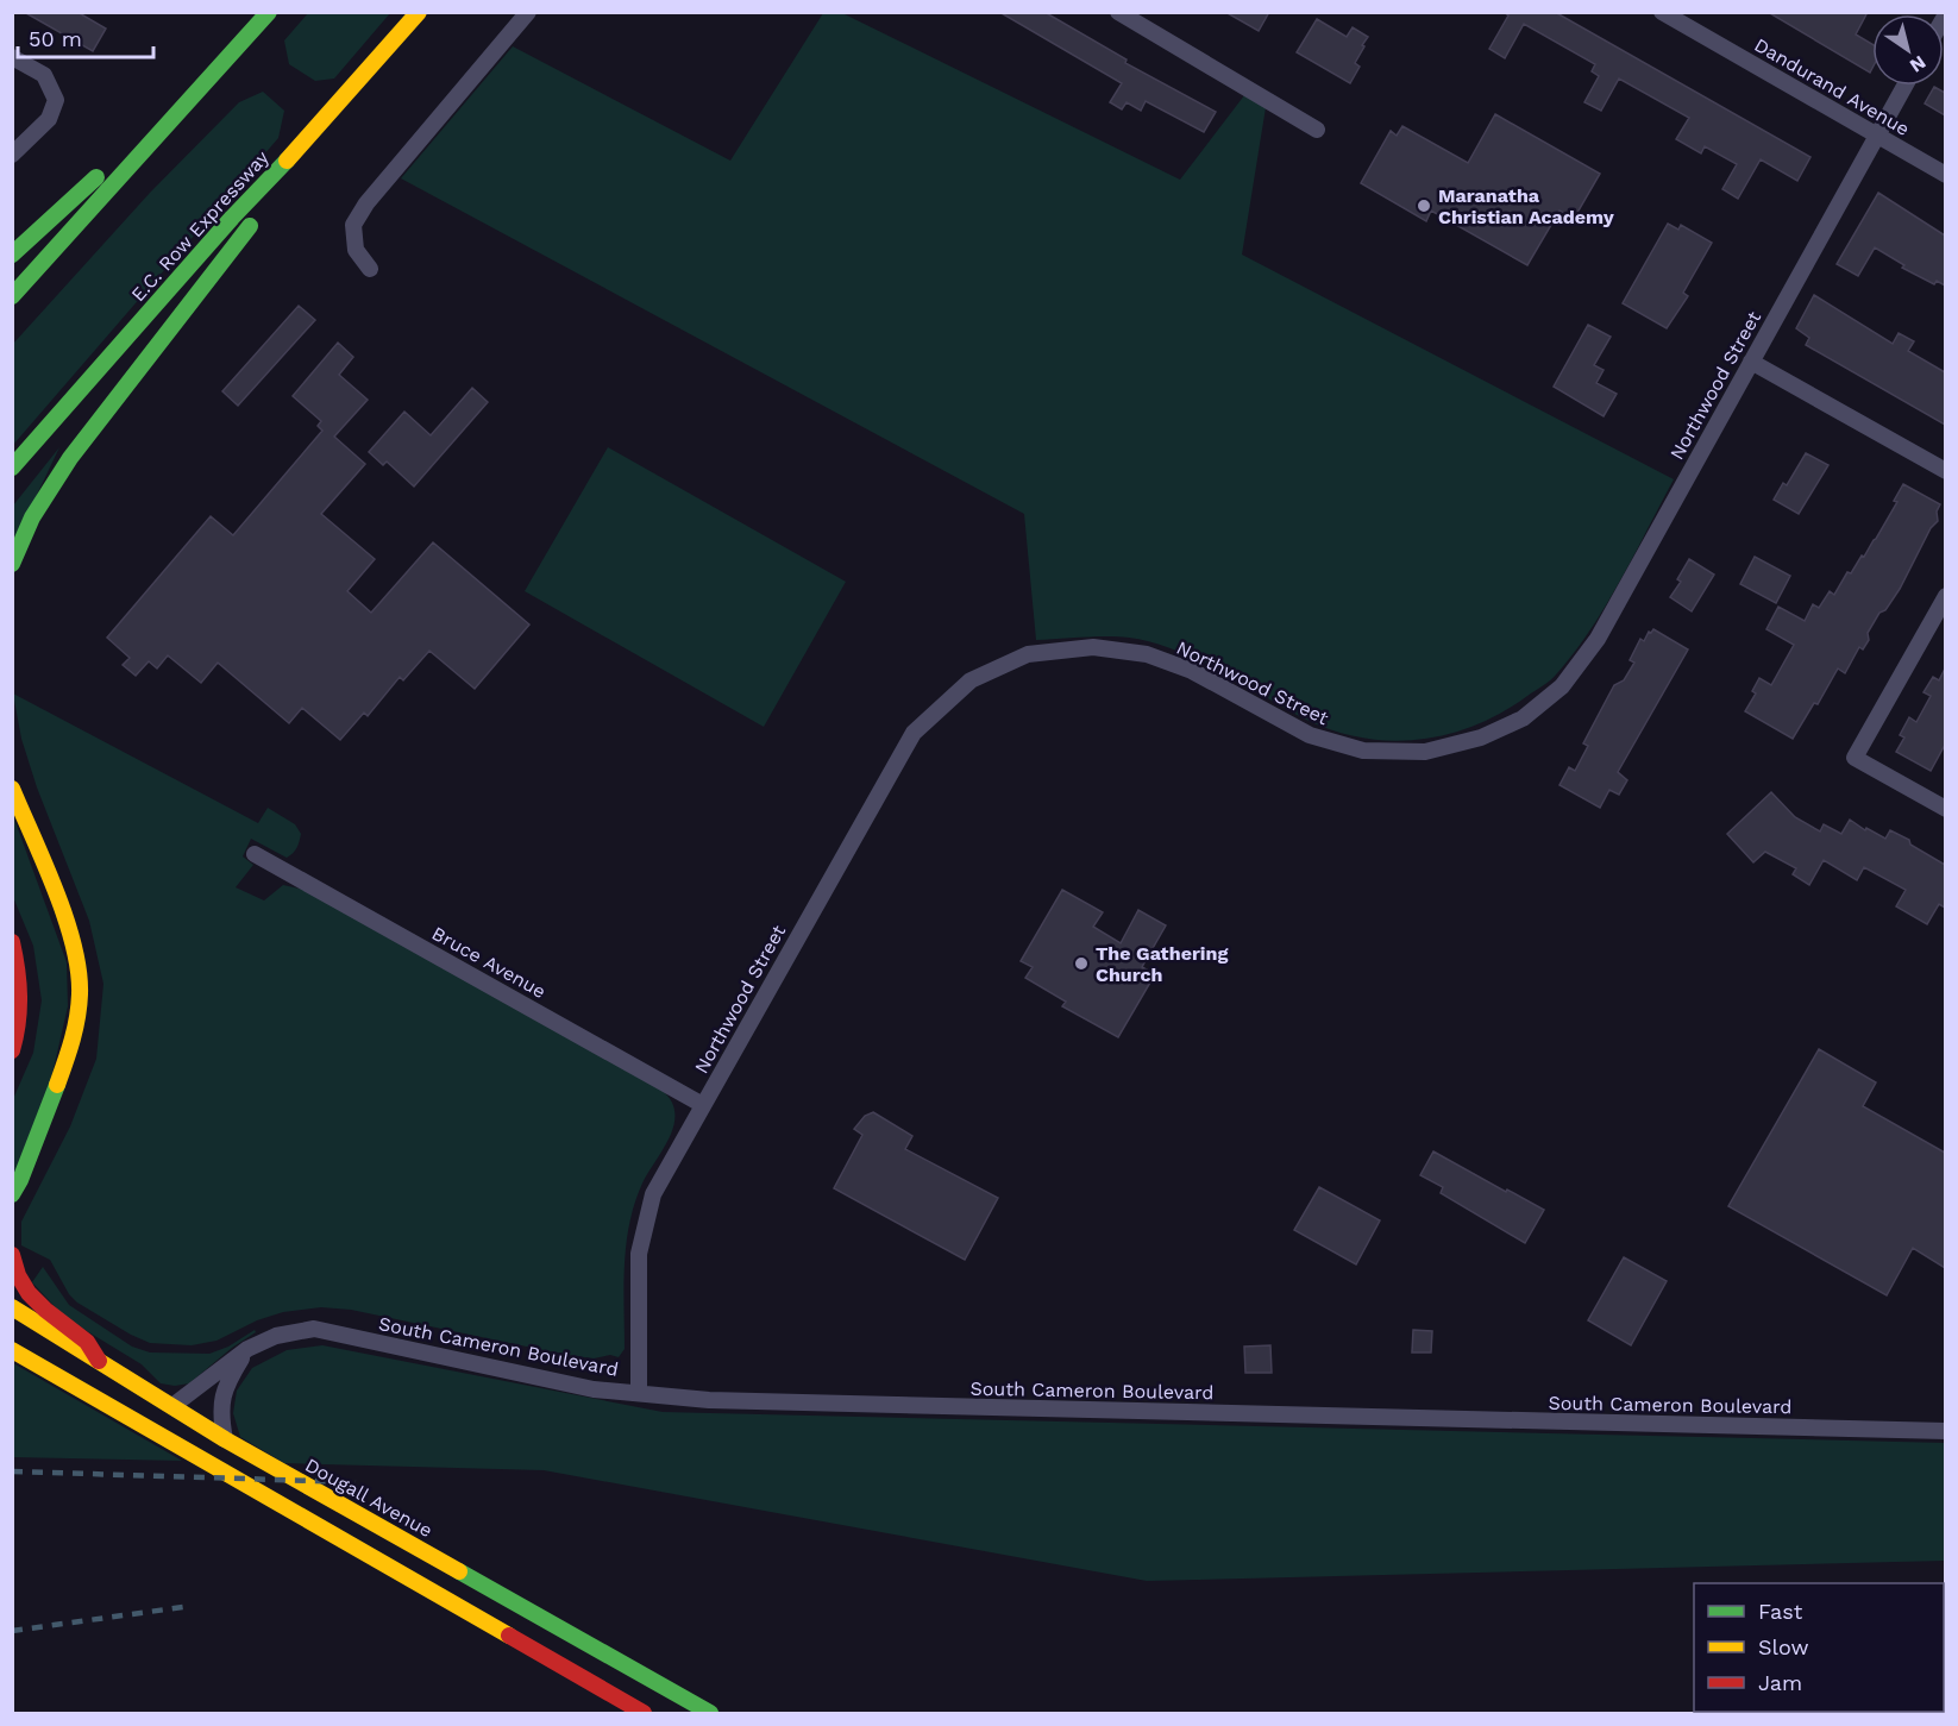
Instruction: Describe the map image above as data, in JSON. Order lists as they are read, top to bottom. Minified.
{"streets":{"main road":["E.C. Row Expressway","Dougall Avenue"],"street":["Dandurand Avenue","Northwood Street","Bruce Avenue","South Cameron Boulevard"]},"crossings":[["Dandurand Avenue","Northwood Street"],["Northwood Street","Bruce Avenue"],["Northwood Street","South Cameron Boulevard"],["South Cameron Boulevard","Dougall Avenue"]],"places":["Maranatha Christian Academy","The Gathering Church"],"legend":["Fast","Slow","Jam"],"scale_bar":"50 m","north":"bottom right"}
